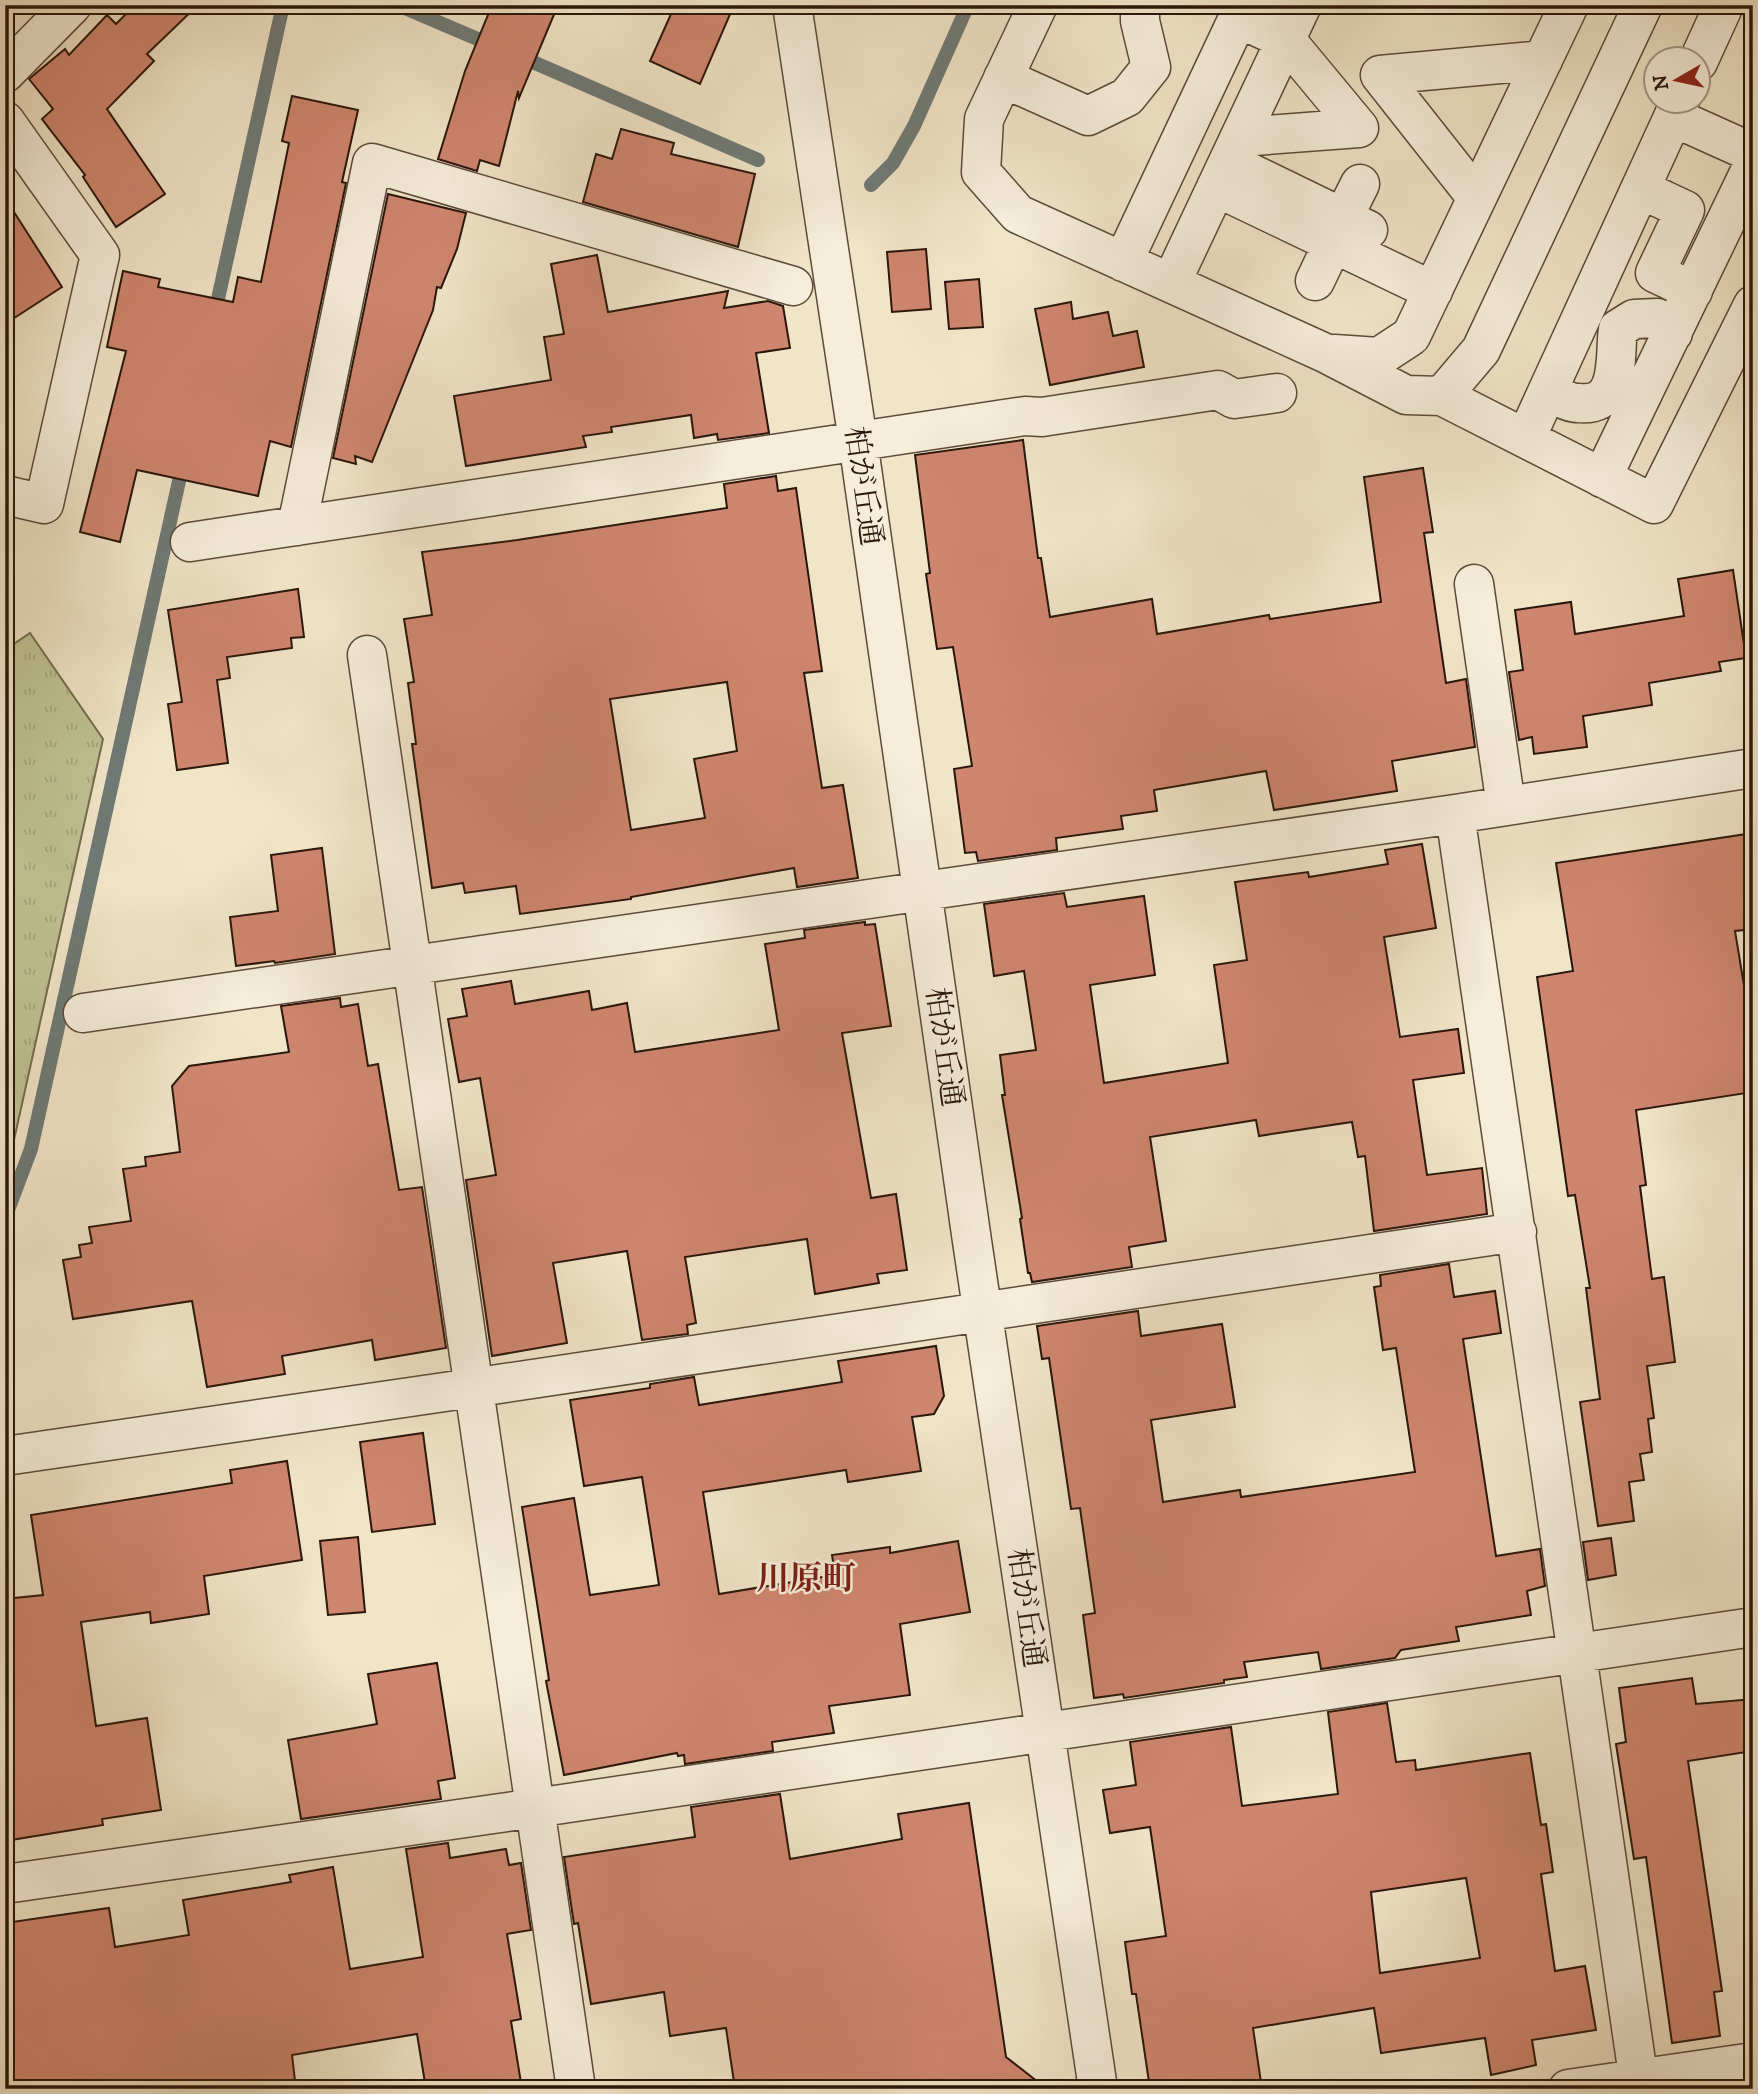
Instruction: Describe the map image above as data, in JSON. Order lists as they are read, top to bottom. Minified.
{"streets":{"street":["柏が丘通"]},"districts":["川原町"],"north":"left"}
